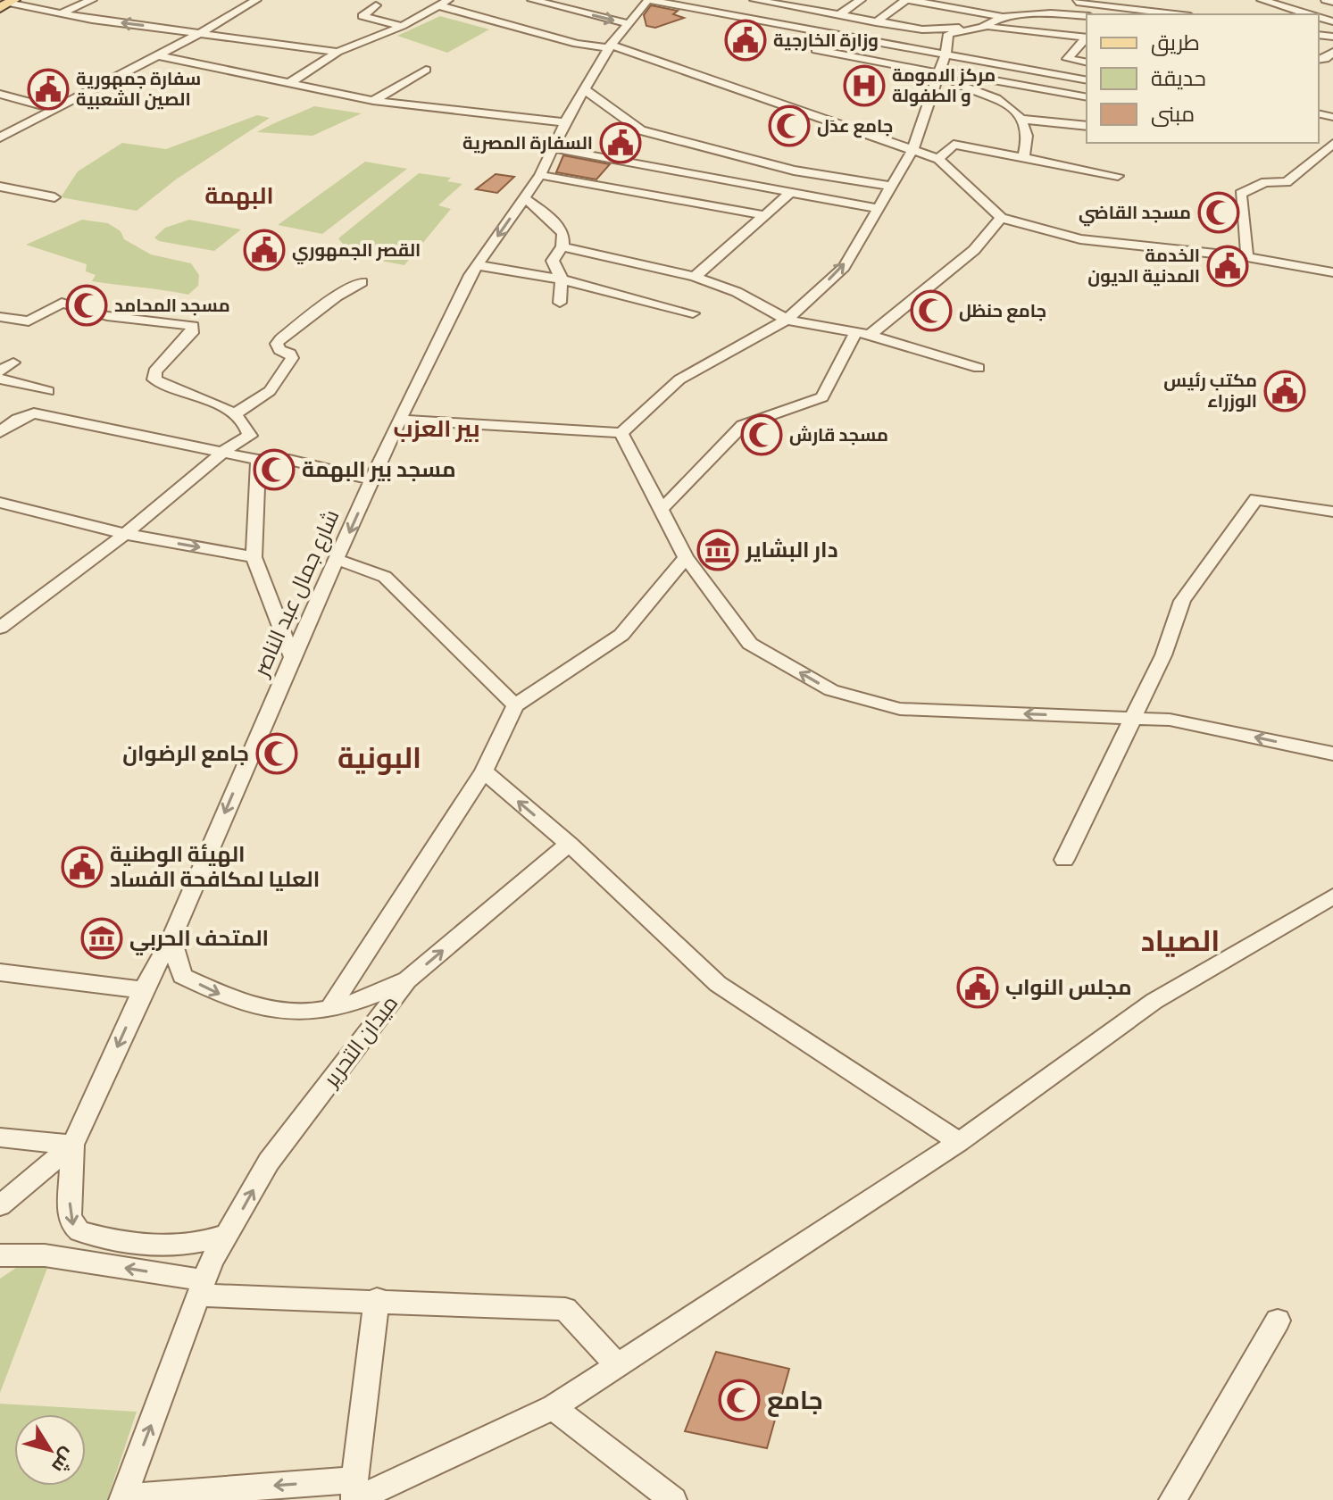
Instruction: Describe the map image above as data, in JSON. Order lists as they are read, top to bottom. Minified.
{"streets":{"street":["شارع جمال عبد الناصر","ميدان التحرير"]},"one_way":["شارع جمال عبد الناصر"],"districts":["البهمة","بير العزب","البونية","الصياد"],"places":{"public building":["وزارة الخارجية","سفارة جمهورية الصين الشعبية","السفارة المصرية","القصر الجمهوري","الخدمة المدنية الديون","مكتب رئيس الوزراء","الهيئة الوطنية العليا لمكافحة الفساد","مجلس النواب"],"hospital":["مركز الامومة و الطفولة"],"mosque":["جامع عدَل","مسجد القاضي","مسجد المحامد","جامع حنظل","مسجد قارش","مسجد بير البهمة","جامع الرضوان","جامع"],"museum":["دار البشاير","المتحف الحربي"]},"legend":["طريق","حديقة","مبنى"],"north":"bottom right"}
